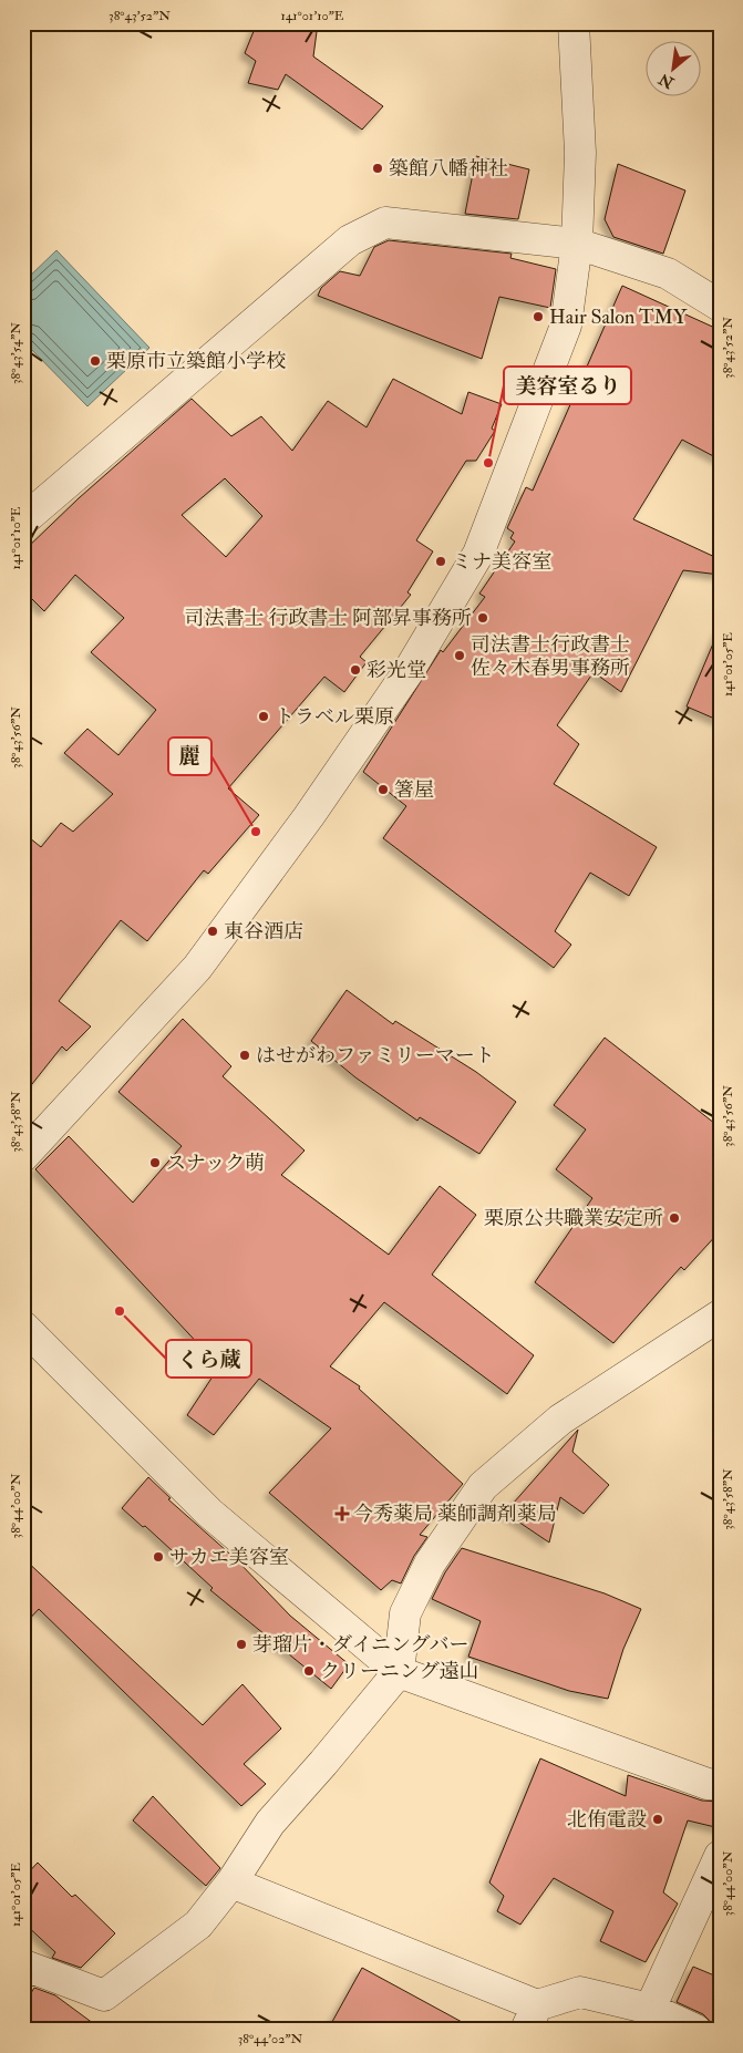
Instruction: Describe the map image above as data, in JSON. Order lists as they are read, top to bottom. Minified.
{"places":{"other":["築館八幡神社","Hair Salon TMY","栗原市立築館小学校","美容室るり","ミナ美容室","司法書士 行政書士 阿部昇事務所","司法書士行政書士 佐々木春男事務所","彩光堂","トラベル栗原","箸屋","麗","東谷酒店","はせがわファミリーマート","スナック萌","栗原公共職業安定所","くら蔵","サカエ美容室","芽瑠片・ダイニングバー","クリーニング遠山","北侑電設"],"health":["今秀薬局 薬師調剤薬局"]},"north":"bottom left","coordinates":["38°43'52\"N","141°01'10\"E","38°43'54\"N","141°01'05\"E","38°43'56\"N","38°43'58\"N","38°44'00\"N","38°44'02\"N"]}
